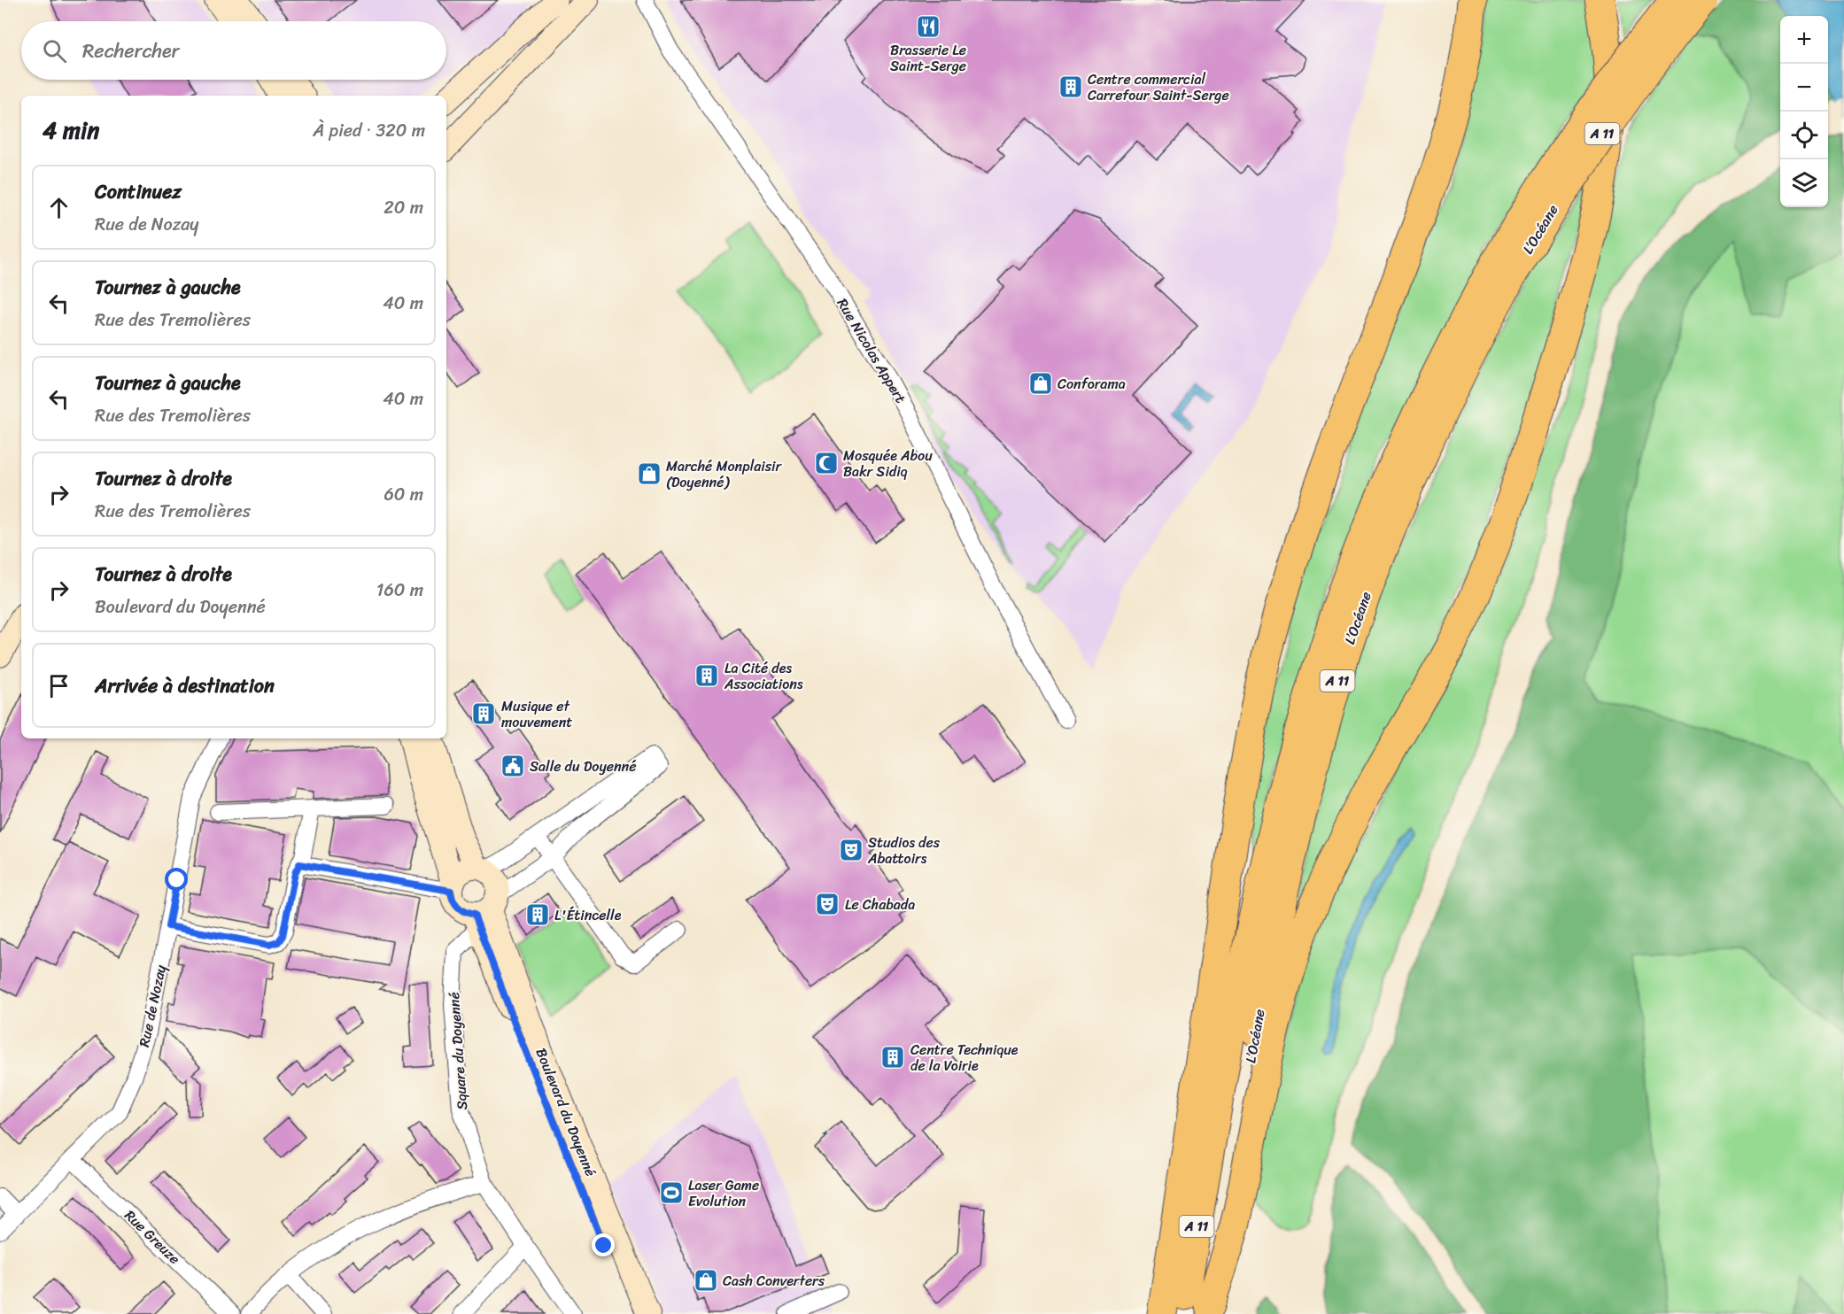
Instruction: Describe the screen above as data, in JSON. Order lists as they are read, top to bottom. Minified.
{"streets":{"highway":["A 11","L’Océane"],"main road":["Boulevard du Doyenné"],"street":["Rue Nicolas Appert","Rue de Nozay","Square du Doyenné","Rue Greuze"]},"crossings":[["Rue de Nozay","Rue Greuze"],["Square du Doyenné","Boulevard du Doyenné"]],"places":{"restaurant":["Brasserie Le Saint-Serge"],"building":["Centre commercial Carrefour Saint-Serge","La Cité des Associations","Musique et mouvement","L'Étincelle","Centre Technique de la Voirie"],"shop":["Conforama","Marché Monplaisir (Doyenné)","Cash Converters"],"mosque":["Mosquée Abou Bakr Sidiq"],"public building":["Salle du Doyenné"],"theatre":["Studios des Abattoirs","Le Chabada"],"sports":["Laser Game Evolution"]},"page":{"map_buttons":["+","−"],"search":"Rechercher","heading":["4 min","À pied · 320 m"],"list":[["Continuez","Rue de Nozay","20 m"],["Tournez à gauche","Rue des Tremolières","40 m"],["Tournez à gauche","Rue des Tremolières","40 m"],["Tournez à droite","Rue des Tremolières","60 m"],["Tournez à droite","Boulevard du Doyenné","160 m"],"Arrivée à destination"]}}
